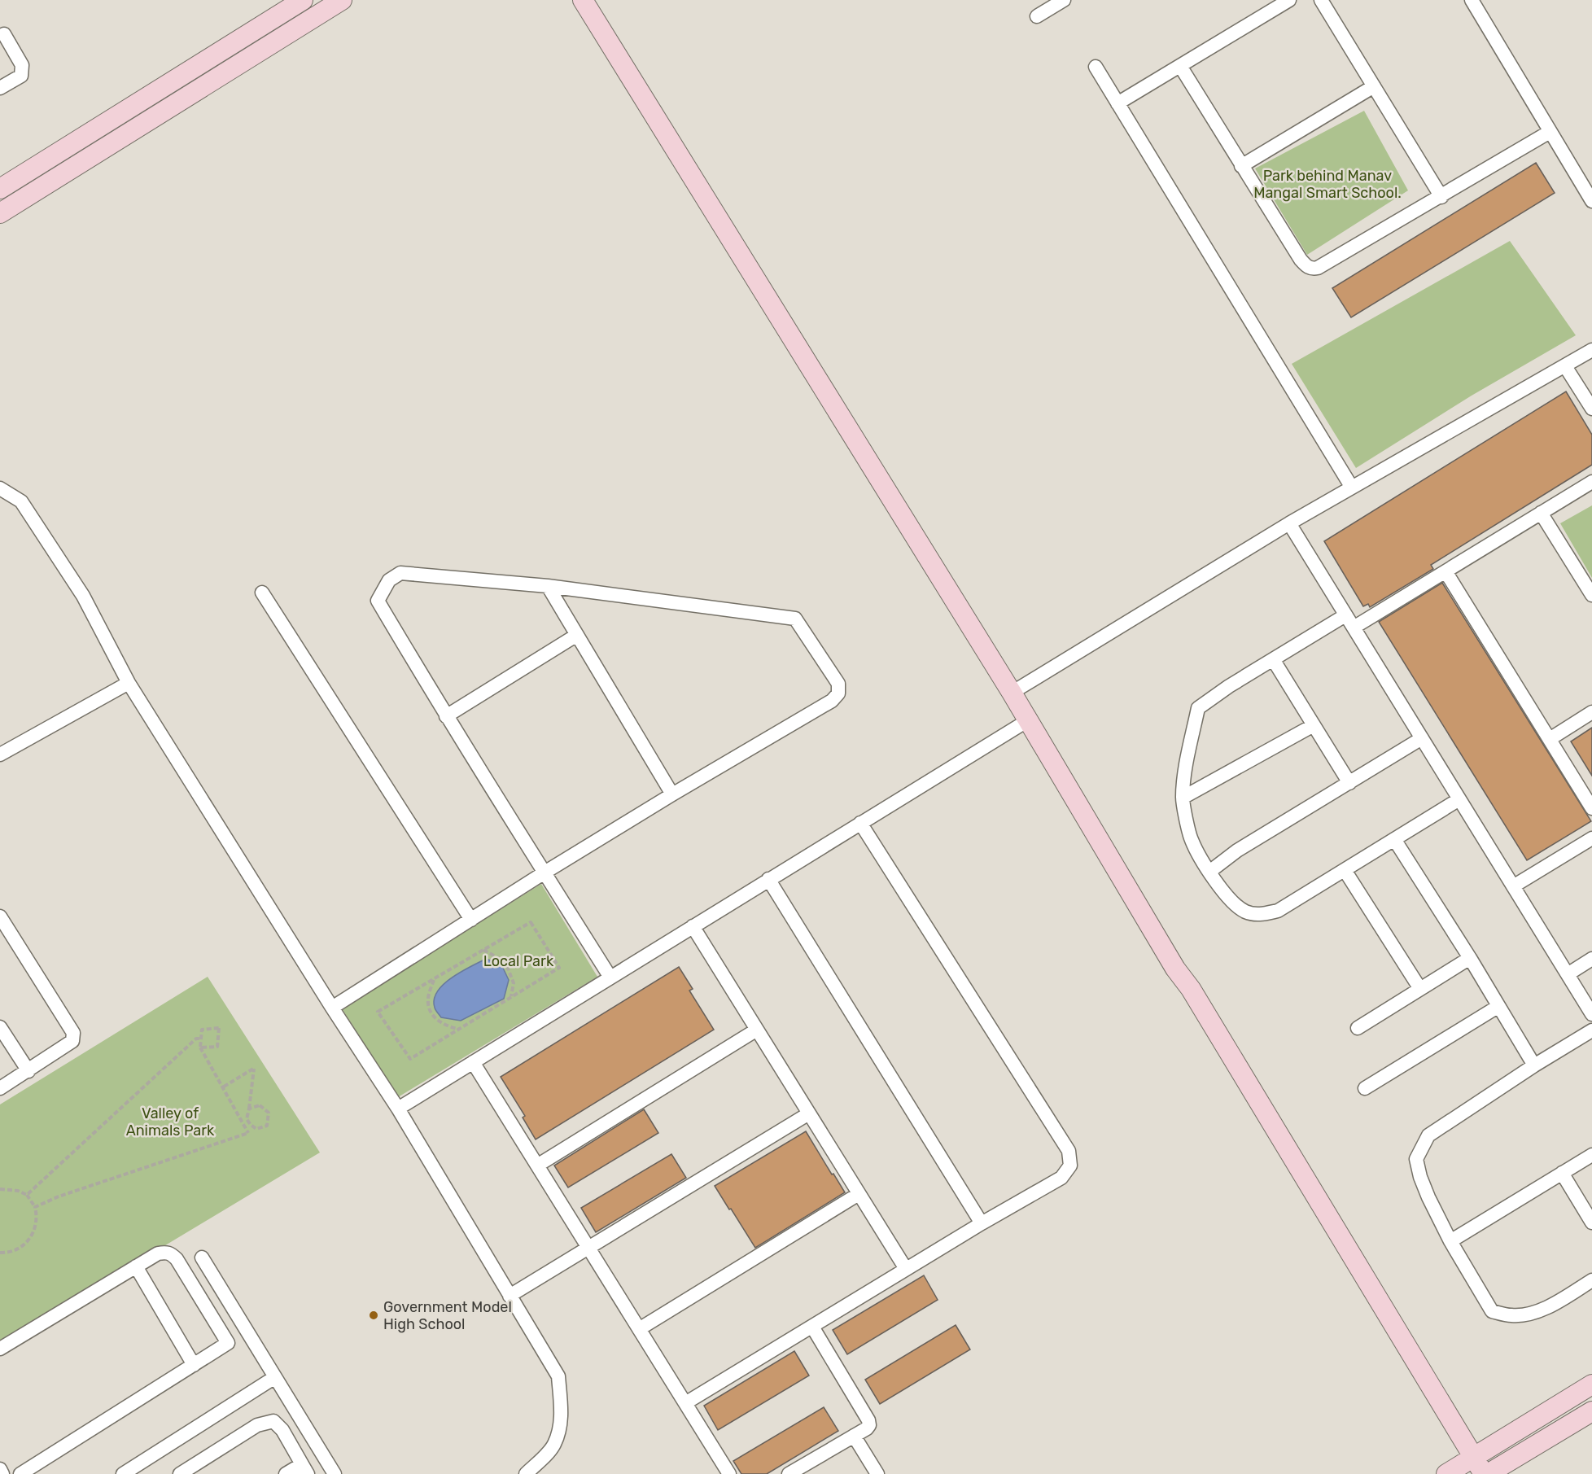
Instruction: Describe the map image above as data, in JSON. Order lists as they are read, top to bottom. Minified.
{"parks":["Park behind Manav Mangal Smart School.","Local Park","Valley of Animals Park"],"places":["Government Model High School"]}
